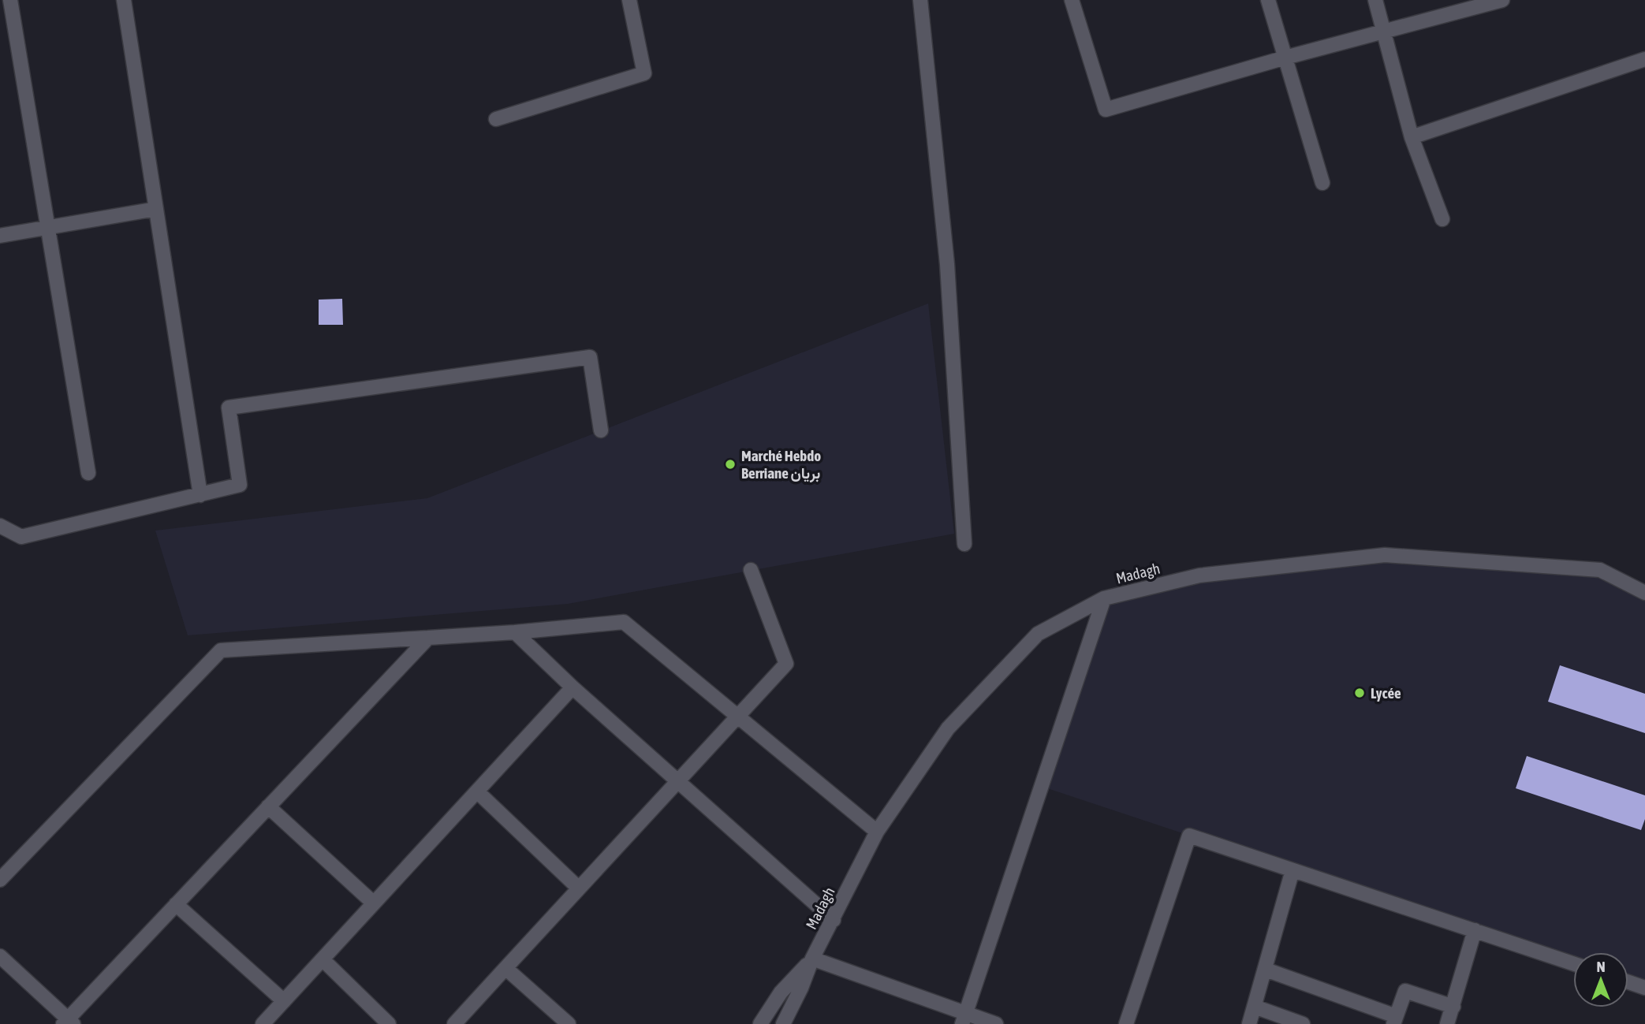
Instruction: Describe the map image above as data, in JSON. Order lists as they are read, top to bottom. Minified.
{"streets":{"street":["Madagh"]},"places":["Marché Hebdo Berriane بريان","Lycée"],"north":"top"}
